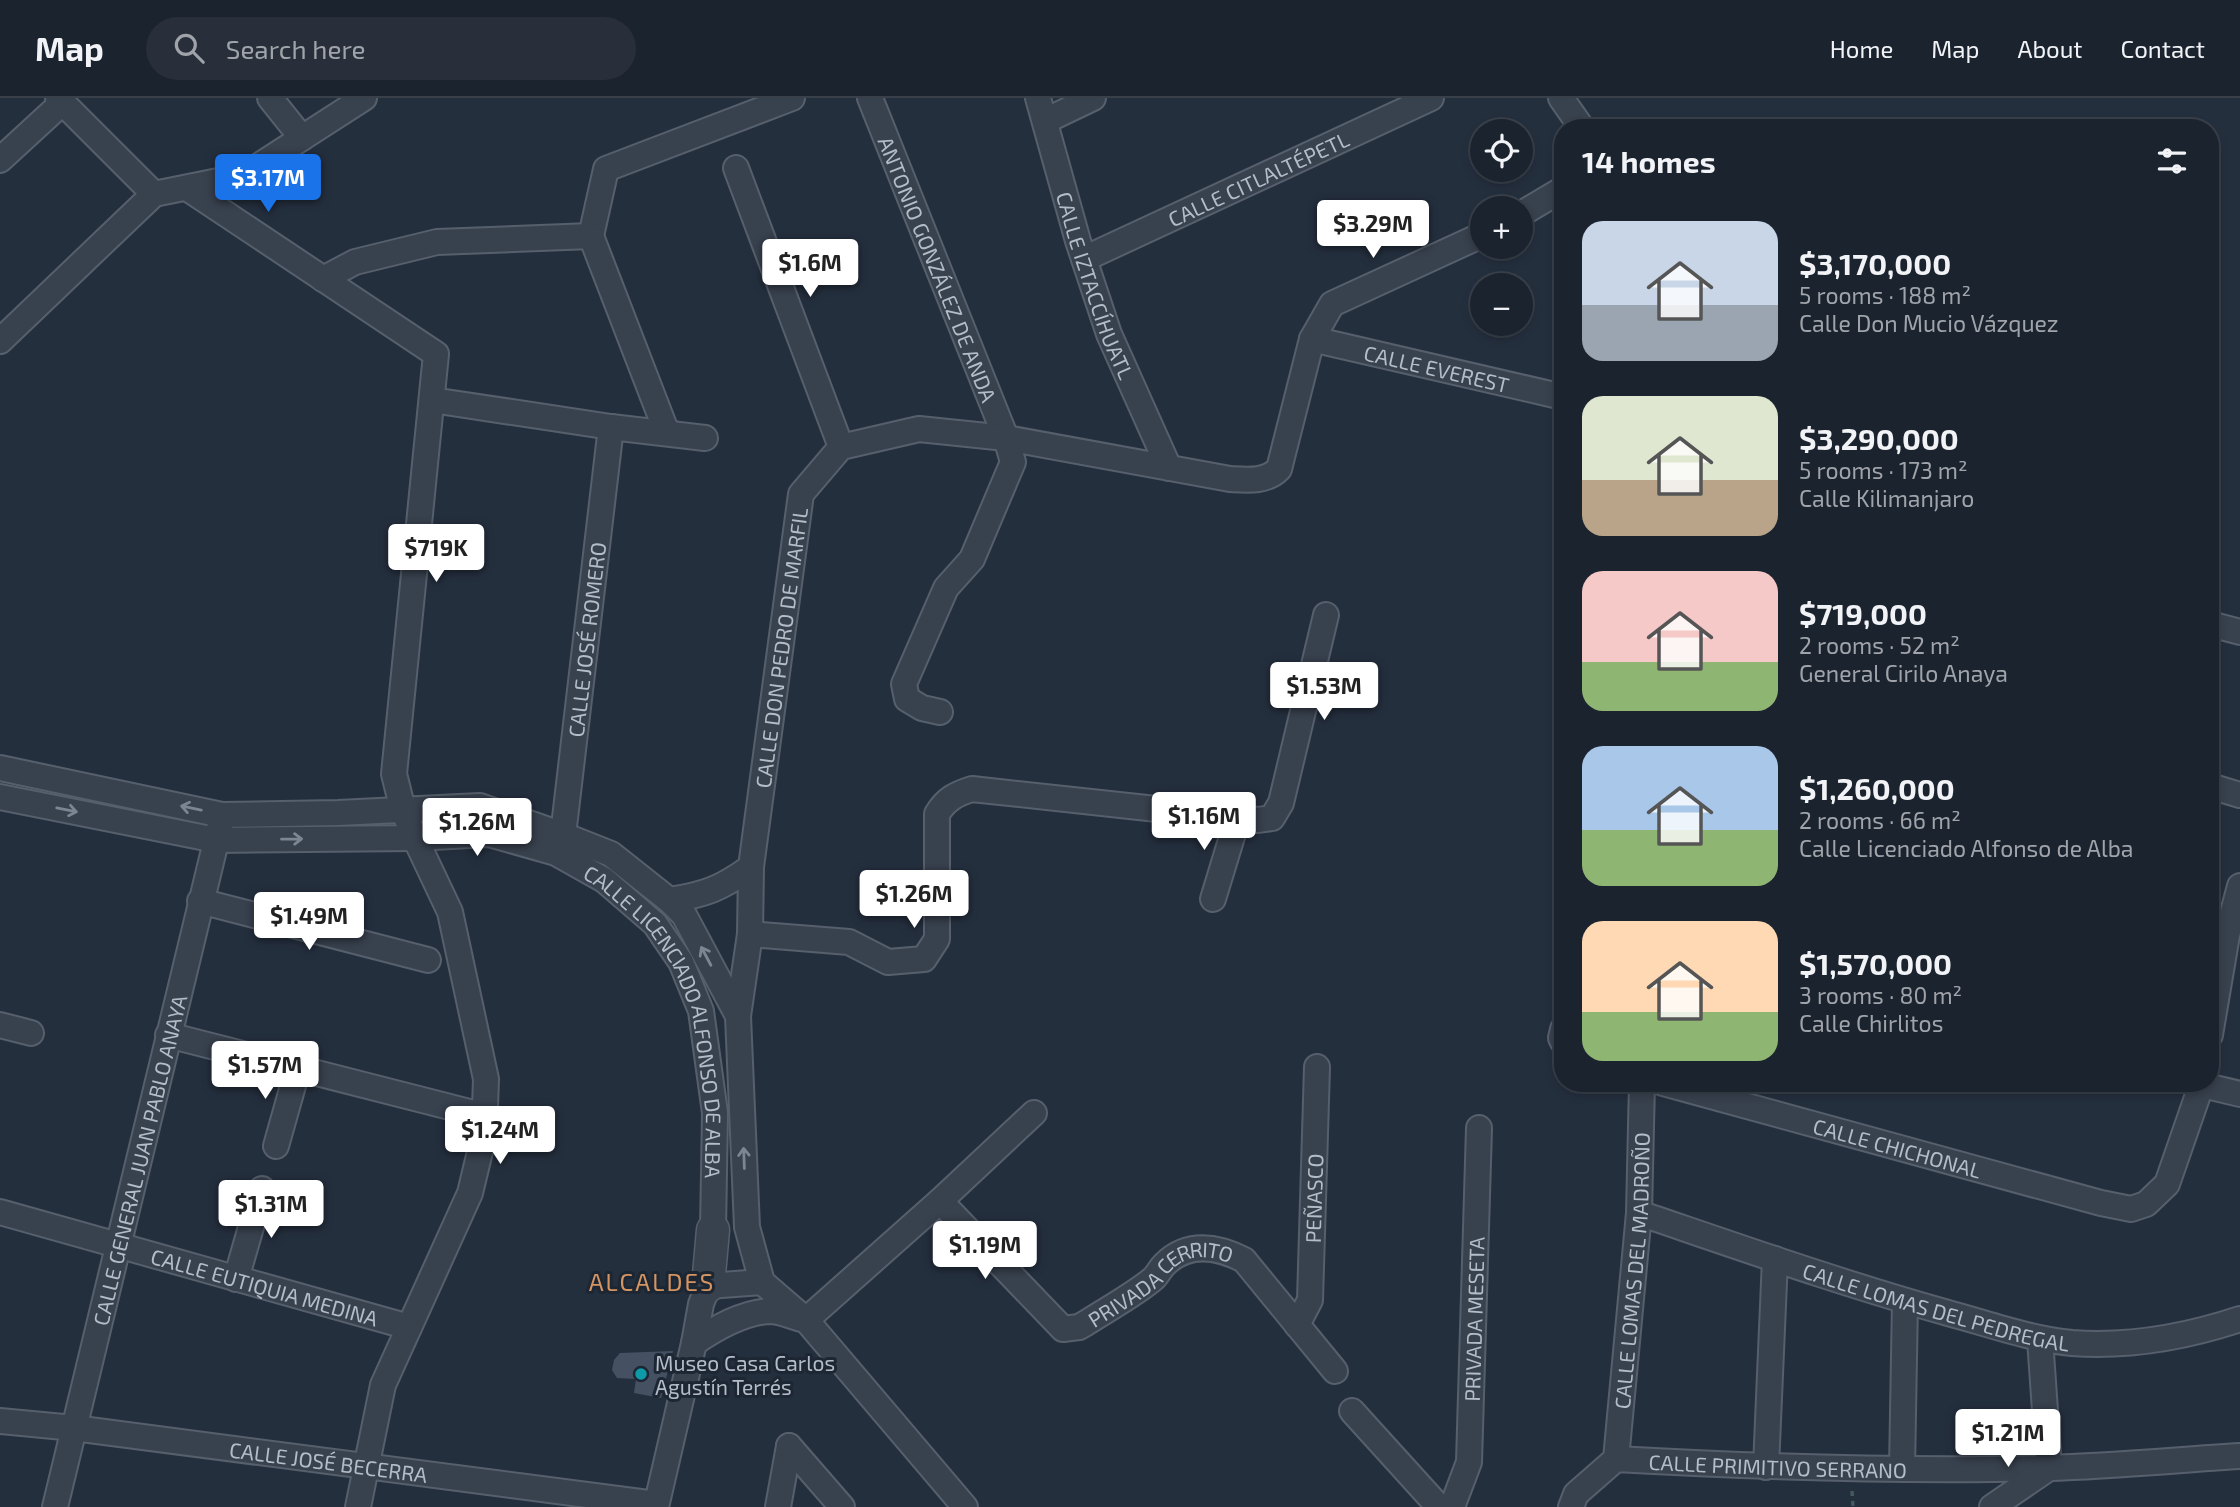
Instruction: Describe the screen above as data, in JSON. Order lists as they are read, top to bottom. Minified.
{"streets":{"street":["CALLE CITLALTÉPETL","ANTONIO GONZÁLEZ DE ANDA","CALLE IZTACCÍHUATL","CALLE EVEREST","CALLE JOSÉ ROMERO","CALLE DON PEDRO DE MARFIL","CALLE LICENCIADO ALFONSO DE ALBA","CALLE CHICHONAL","CALLE GENERAL JUAN PABLO ANAYA","PEÑASCO","CALLE LOMAS DEL MADROÑO","CALLE EUTIQUIA MEDINA","PRIVADA CERRITO","CALLE LOMAS DEL PEDREGAL","PRIVADA MESETA","CALLE JOSÉ BECERRA","CALLE PRIMITIVO SERRANO"]},"crossings":[["CALLE CITLALTÉPETL","CALLE IZTACCÍHUATL"],["CALLE JOSÉ ROMERO","CALLE LICENCIADO ALFONSO DE ALBA"],["CALLE DON PEDRO DE MARFIL","CALLE LICENCIADO ALFONSO DE ALBA"],["CALLE LICENCIADO ALFONSO DE ALBA","CALLE GENERAL JUAN PABLO ANAYA"],["CALLE GENERAL JUAN PABLO ANAYA","CALLE EUTIQUIA MEDINA"],["CALLE GENERAL JUAN PABLO ANAYA","CALLE JOSÉ BECERRA"],["PEÑASCO","PRIVADA CERRITO"],["CALLE LOMAS DEL MADROÑO","CALLE LOMAS DEL PEDREGAL"],["CALLE LOMAS DEL MADROÑO","CALLE PRIMITIVO SERRANO"]],"districts":["ALCALDES"],"places":["Museo Casa Carlos Agustín Terrés"],"page":{"header":"Map","search":"Search here","nav":["Home","Map","About","Contact"],"map_buttons":["+","−"],"heading":"14 homes","price":["$3.17M","$3.29M","$1.6M","$719K","$1.53M","$1.16M","$1.26M","$1.26M","$1.49M","$1.57M","$1.24M","$1.31M","$1.19M","$1.21M"],"list":[{"name":"$3,170,000","note":"5 rooms · 188 m² · Calle Don Mucio Vázquez"},{"name":"$3,290,000","note":"5 rooms · 173 m² · Calle Kilimanjaro"},{"name":"$719,000","note":"2 rooms · 52 m² · General Cirilo Anaya"},{"name":"$1,260,000","note":"2 rooms · 66 m² · Calle Licenciado Alfonso de Alba"},{"name":"$1,570,000","note":"3 rooms · 80 m² · Calle Chirlitos"}]}}
